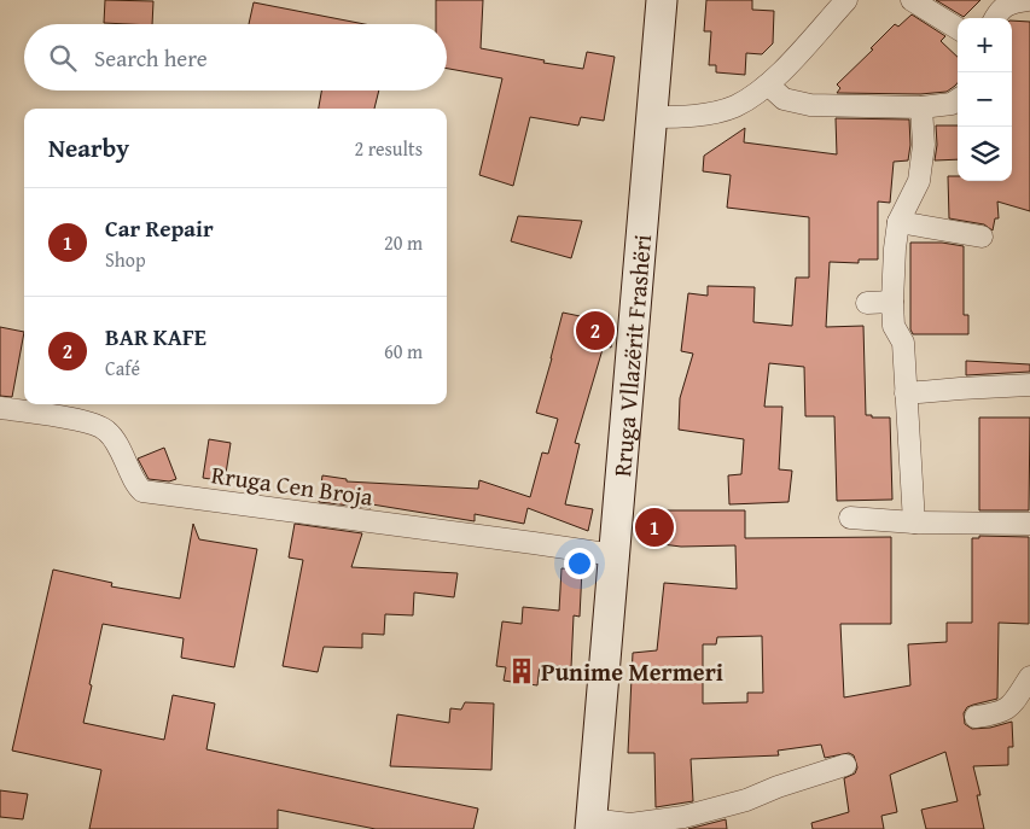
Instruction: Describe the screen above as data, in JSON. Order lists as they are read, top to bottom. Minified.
{"streets":{"main road":["Rruga Vllazërit Frashëri"],"street":["Rruga Cen Broja"]},"crossings":[["Rruga Vllazërit Frashëri","Rruga Cen Broja"]],"places":{"building":["Punime Mermeri"]},"page":{"map_buttons":["+","−"],"search":"Search here","heading":["Nearby","2 results"],"list":[{"mark":"1","name":"Car Repair","note":"Shop","value":"20 m"},{"mark":"2","name":"BAR KAFE","note":"Café","value":"60 m"}],"pins":["2","1"]}}
